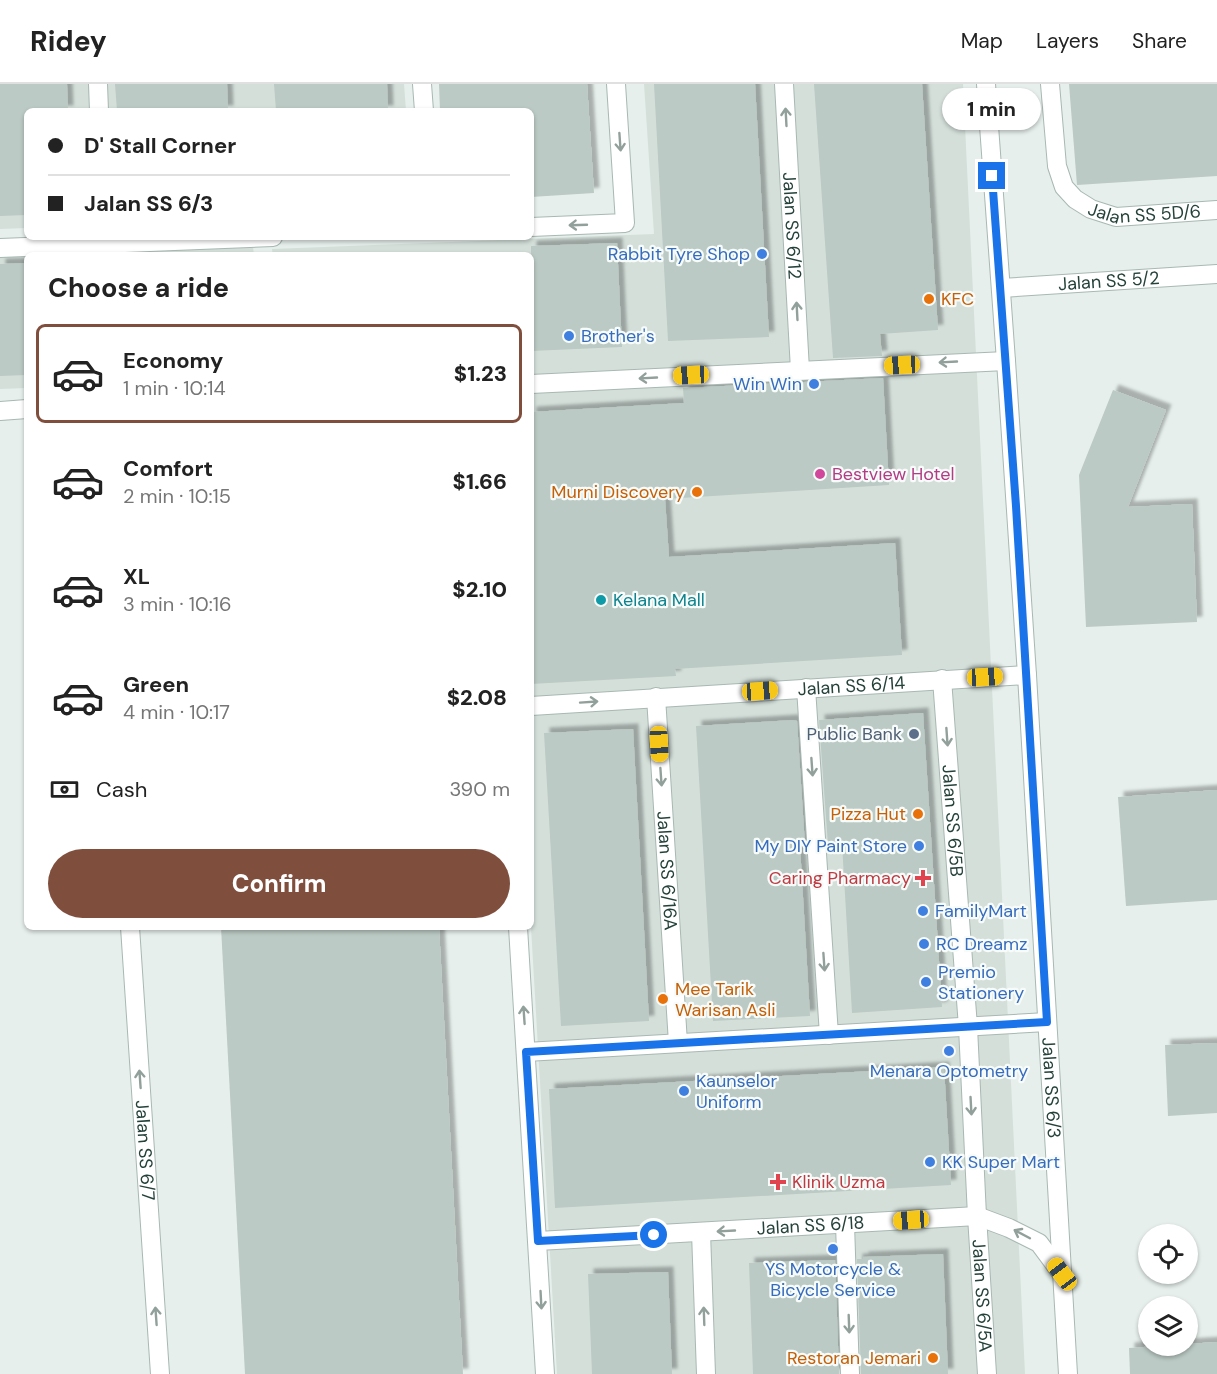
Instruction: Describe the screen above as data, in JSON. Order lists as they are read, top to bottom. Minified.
{"streets":{"street":["Jalan SS 5D/6","Jalan SS 6/12","Jalan SS 5/2","Jalan SS 6/14","Jalan SS 6/5B","Jalan SS 6/16A","Jalan SS 6/3","Jalan SS 6/7","Jalan SS 6/18","Jalan SS 6/5A"]},"crossings":[["Jalan SS 5/2","Jalan SS 6/3"],["Jalan SS 6/14","Jalan SS 6/5B"],["Jalan SS 6/14","Jalan SS 6/16A"],["Jalan SS 6/14","Jalan SS 6/3"],["Jalan SS 6/5B","Jalan SS 6/18"],["Jalan SS 6/5B","Jalan SS 6/5A"],["Jalan SS 6/3","Jalan SS 6/18"],["Jalan SS 6/18","Jalan SS 6/5A"]],"one_way":["Jalan SS 6/12","Jalan SS 6/7","Jalan SS 6/18"],"places":{"other":["Rabbit Tyre Shop","KFC","Brother's","Win Win","Bestview Hotel","Murni Discovery","Kelana Mall","Public Bank","Pizza Hut","My DIY Paint Store","FamilyMart","RC Dreamz","Premio Stationery","Mee Tarik Warisan Asli","Menara Optometry","Kaunselor Uniform","KK Super Mart","YS Motorcycle & Bicycle Service","Restoran Jemari"],"health":["Caring Pharmacy","Klinik Uzma"]},"page":{"header":"Ridey","nav":["Map","Layers","Share"],"bubble":"1 min","banner":["D' Stall Corner","Jalan SS 6/3"],"heading":"Choose a ride","list":[{"name":"Economy","note":"1 min · 10:14","value":"$1.23"},{"name":"Comfort","note":"2 min · 10:15","value":"$1.66"},{"name":"XL","note":"3 min · 10:16","value":"$2.10"},{"name":"Green","note":"4 min · 10:17","value":"$2.08"}],"pay":["Cash","390 m"],"buttons":"Confirm"}}
